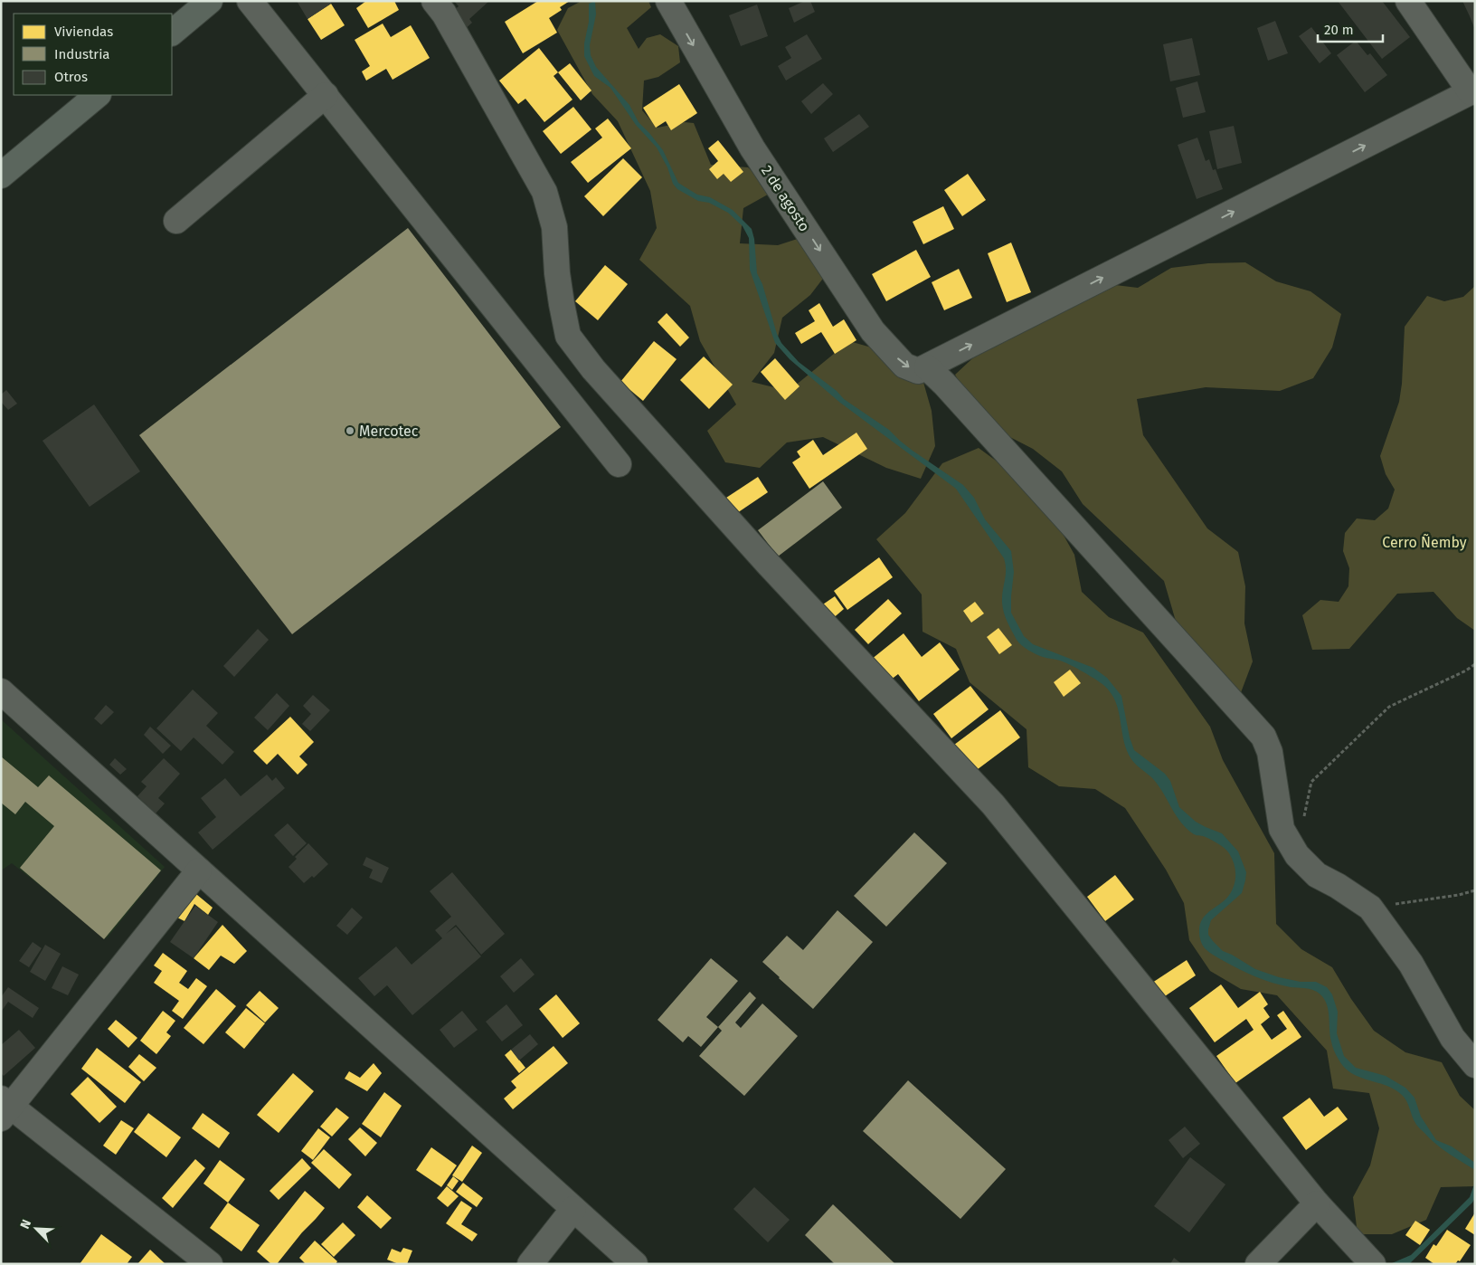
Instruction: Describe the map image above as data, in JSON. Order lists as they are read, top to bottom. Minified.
{"streets":{"street":["2 de agosto"]},"parks":["Cerro Ñemby"],"places":["Mercotec"],"legend":["Viviendas","Industria","Otros"],"scale_bar":"20 m","north":"top left"}
